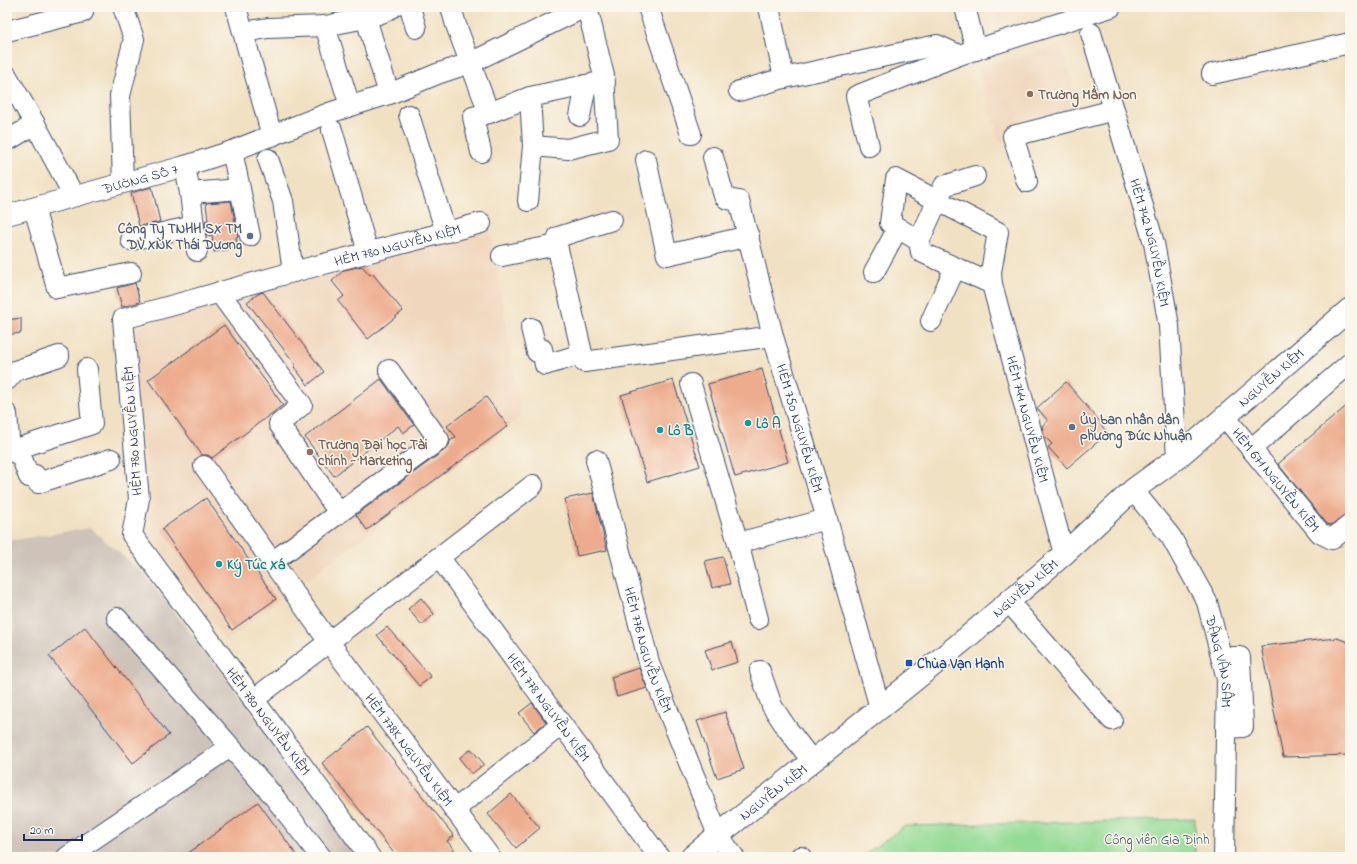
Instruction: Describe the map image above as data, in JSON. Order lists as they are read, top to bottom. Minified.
{"streets":{"main road":["NGUYỄN KIỆM"],"street":["ĐƯỜNG SỐ 7","HẺM 742 NGUYỄN KIỆM","HẺM 780 NGUYỄN KIỆM","HẺM 744 NGUYỄN KIỆM","HẺM 750 NGUYỄN KIỆM","HẺM 671 NGUYỄN KIỆM","HẺM 776 NGUYỄN KIỆM","ĐẶNG VĂN SÂM","HẺM 778 NGUYỄN KIỆM","HẺM 778K NGUYỄN KIỆM"]},"crossings":[["HẺM 742 NGUYỄN KIỆM","NGUYỄN KIỆM"],["NGUYỄN KIỆM","HẺM 744 NGUYỄN KIỆM"],["NGUYỄN KIỆM","HẺM 750 NGUYỄN KIỆM"],["NGUYỄN KIỆM","HẺM 671 NGUYỄN KIỆM"],["NGUYỄN KIỆM","HẺM 776 NGUYỄN KIỆM"],["NGUYỄN KIỆM","ĐẶNG VĂN SÂM"]],"parks":["Công viên Gia Định"],"places":{"other":["Trường Mầm Non","Công Ty TNHH SX TM DV XNK Thái Dương","Lô A","Ủy ban nhân dân phường Đức Nhuận","Lô B","Trường Đại học Tài chính - Marketing","Ký Túc Xá"],"transit":["Chùa Vạn Hạnh"]},"scale_bar":"20 m"}
